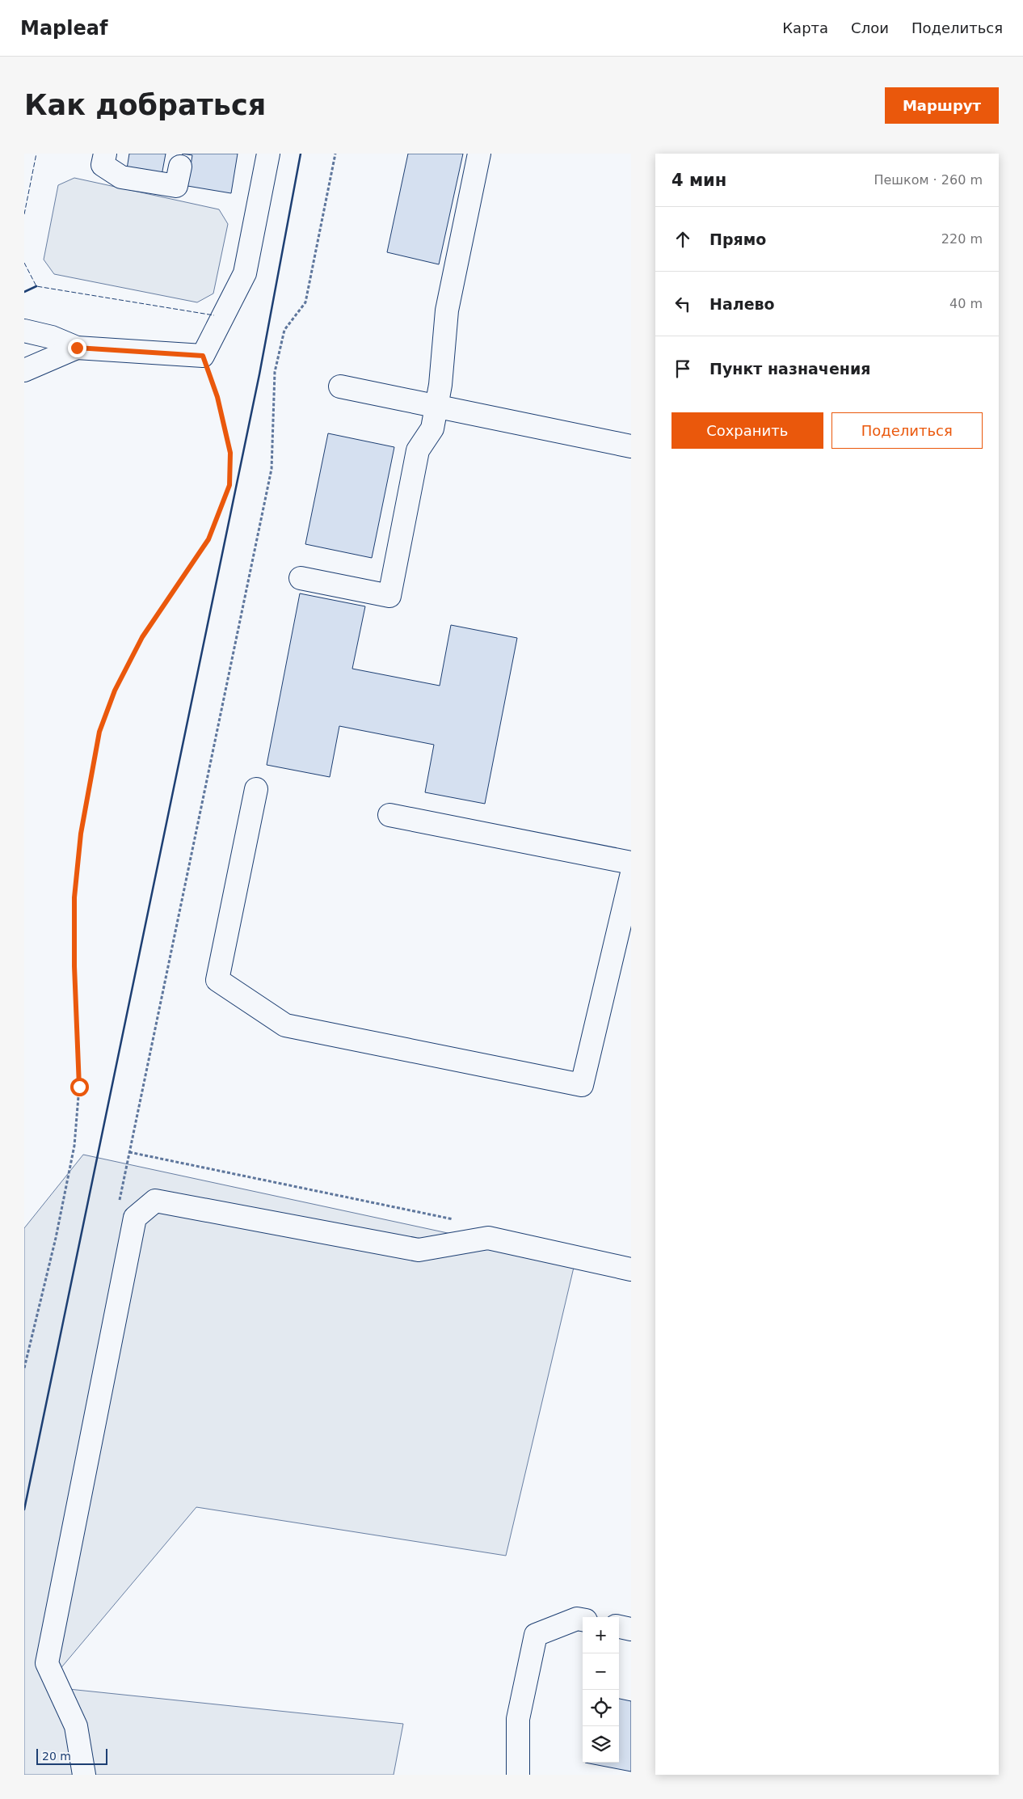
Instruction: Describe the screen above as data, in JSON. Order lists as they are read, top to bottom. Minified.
{"scale_bar":"20 m","page":{"header":"Mapleaf","nav":["Карта","Слои","Поделиться"],"buttons":["Маршрут",["Сохранить","Поделиться"]],"title":"Как добраться","heading":["4 мин","Пешком · 260 m"],"list":[["Прямо","220 m"],["Налево","40 m"],"Пункт назначения"],"map_buttons":["+","−"],"scale":"20 m"}}
